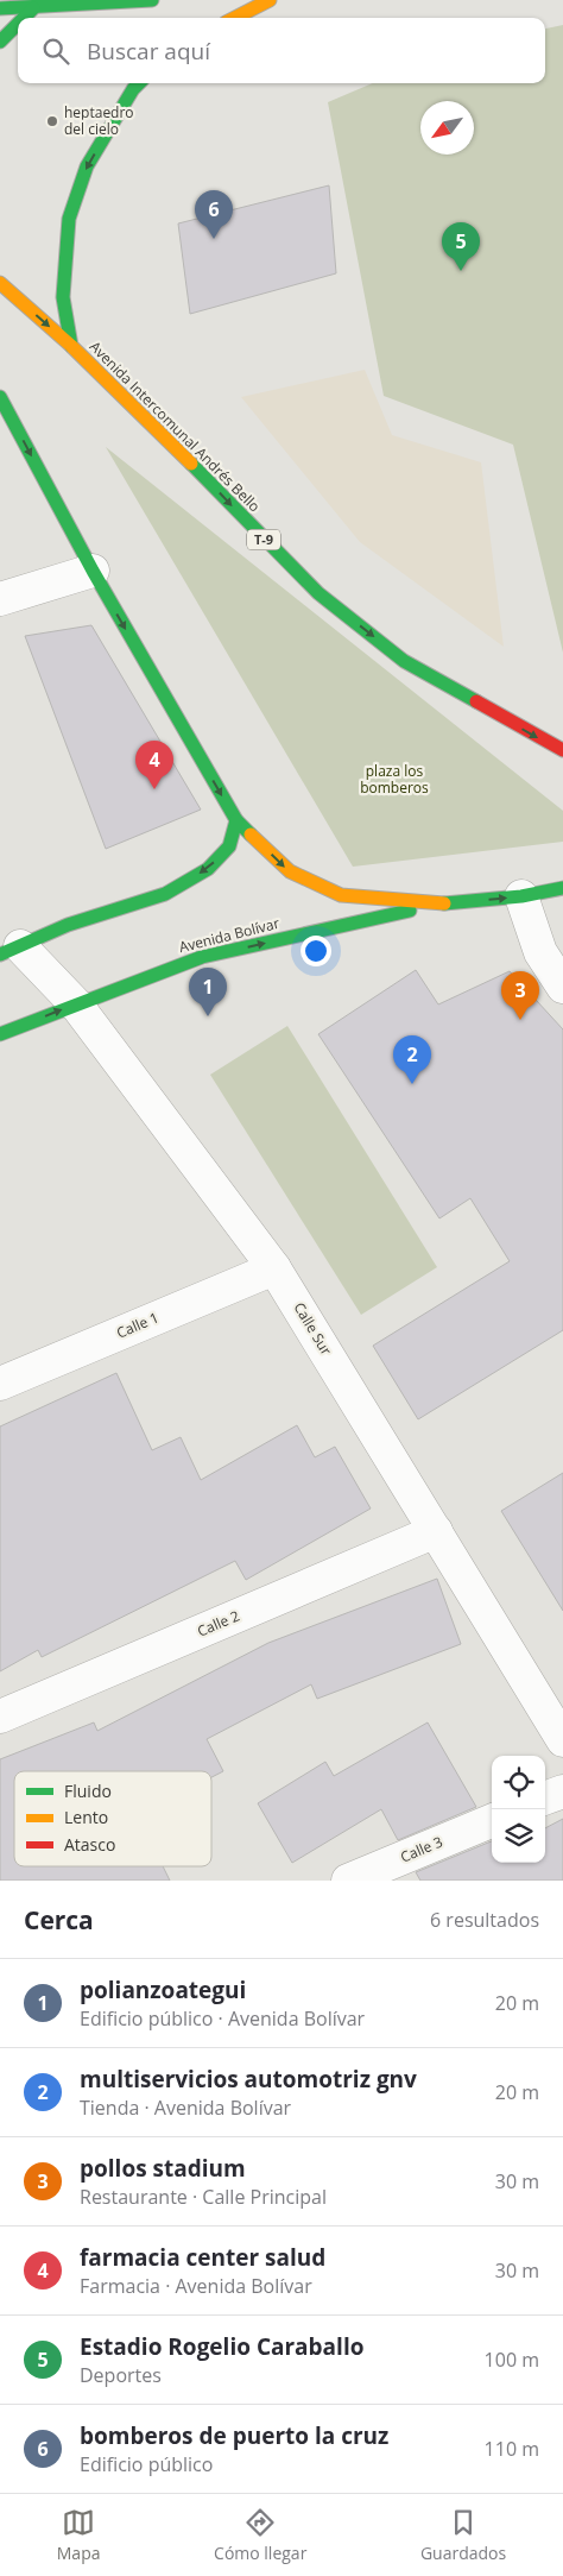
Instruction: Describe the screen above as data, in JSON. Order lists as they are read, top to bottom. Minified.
{"streets":{"main road":["Avenida Intercomunal Andrés Bello","T-9","Avenida Bolívar"],"street":["Calle 1","Calle Sur","Calle 2","Calle 3"]},"crossings":[["Avenida Bolívar","Calle Sur"],["Calle 1","Calle Sur"],["Calle Sur","Calle 2"]],"one_way":["Avenida Intercomunal Andrés Bello"],"parks":["plaza los bomberos"],"places":["heptaedro del cielo"],"legend":["Fluido","Lento","Atasco"],"north":"bottom left","page":{"search":"Buscar aquí","pins":["6","5","4","1","3","2"],"heading":["Cerca","6 resultados"],"list":[{"mark":"1","name":"polianzoategui","note":"Edificio público · Avenida Bolívar","value":"20 m"},{"mark":"2","name":"multiservicios automotriz gnv","note":"Tienda · Avenida Bolívar","value":"20 m"},{"mark":"3","name":"pollos stadium","note":"Restaurante · Calle Principal","value":"30 m"},{"mark":"4","name":"farmacia center salud","note":"Farmacia · Avenida Bolívar","value":"30 m"},{"mark":"5","name":"Estadio Rogelio Caraballo","note":"Deportes","value":"100 m"},{"mark":"6","name":"bomberos de puerto la cruz","note":"Edificio público","value":"110 m"}],"nav":["Mapa","Cómo llegar","Guardados"]}}
